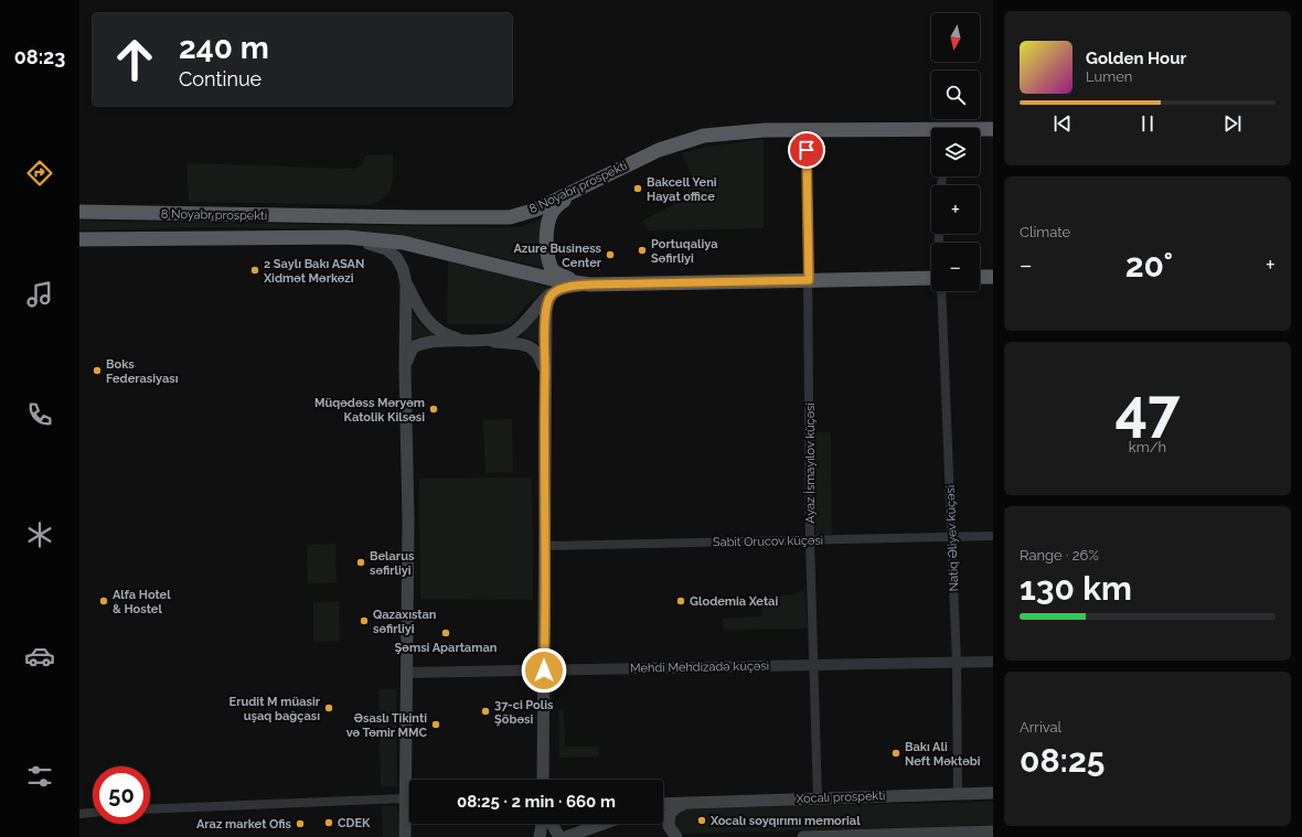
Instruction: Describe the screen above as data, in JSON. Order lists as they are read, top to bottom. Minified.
{"streets":{"highway":["8 Noyabr prospekti"],"main road":["Xocalı prospekti"],"street":["Ayaz İsmayılov küçəsi","Natiq Əliyev küçəsi","Sabit Orucov küçəsi","Mehdi Mehdizadə küçəsi"]},"crossings":[["8 Noyabr prospekti","Ayaz İsmayılov küçəsi"],["Ayaz İsmayılov küçəsi","Sabit Orucov küçəsi"],["Ayaz İsmayılov küçəsi","Mehdi Mehdizadə küçəsi"],["Ayaz İsmayılov küçəsi","Xocalı prospekti"],["Natiq Əliyev küçəsi","Sabit Orucov küçəsi"],["Natiq Əliyev küçəsi","Mehdi Mehdizadə küçəsi"],["Natiq Əliyev küçəsi","Xocalı prospekti"]],"places":["Bakcell Yeni Hayat office","Portuqaliya Səfirliyi","Azure Business Center","2 Saylı Bakı ASAN Xidmət Mərkəzi","Boks Federasiyası","Müqədəss Məryəm Katolik Kilsəsi","Belarus səfirliyi","Alfa Hotel & Hostel","Glodemia Xetai","Qazaxıstan səfirliyi","Şəmsi Apartaman","Erudit M müasir uşaq bağçası","37-ci Polis Şöbəsi","Əsaslı Tikinti və Təmir MMC","Bakı Ali Neft Məktəbi","Xocalı soyqırımı memorial","CDEK","Araz market Ofis"],"north":"bottom","page":{"tabs":"08:23","map_buttons":["+","−"],"turn":["240 m","Continue"],"song":["Golden Hour","Lumen"],"tile":["Climate",["47","km/h"],["Range · 26%","130 km"],["Arrival","08:25"]],"heat":["−","20°","+"],"limit":"50","trip":"08:25 · 2 min · 660 m"}}
